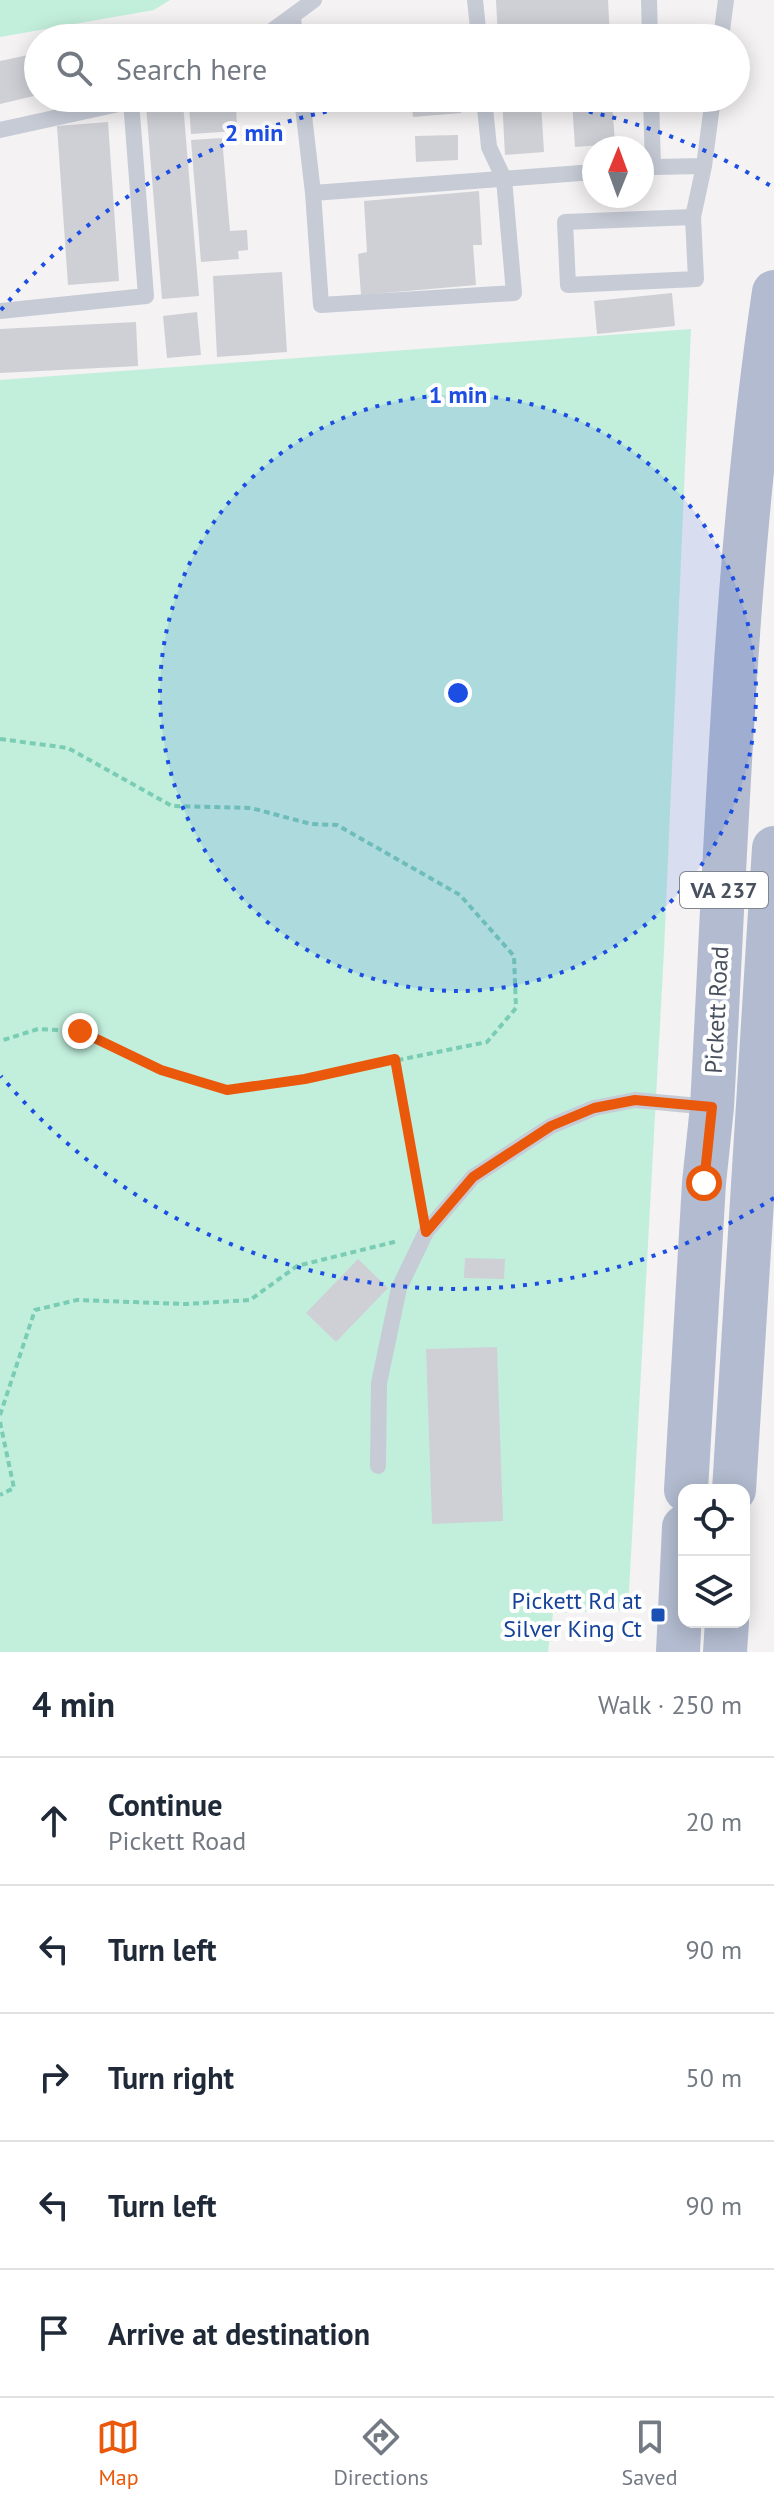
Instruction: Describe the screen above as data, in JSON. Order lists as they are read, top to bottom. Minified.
{"streets":{"main road":["VA 237","Pickett Road"]},"places":{"transit":["Pickett Rd at Silver King Ct"]},"north":"top","page":{"search":"Search here","heading":["4 min","Walk · 250 m"],"list":[["Continue","Pickett Road","20 m"],["Turn left","90 m"],["Turn right","50 m"],["Turn left","90 m"],"Arrive at destination"],"nav":["Map","Directions","Saved"]},"rings":["2 min","1 min"]}
